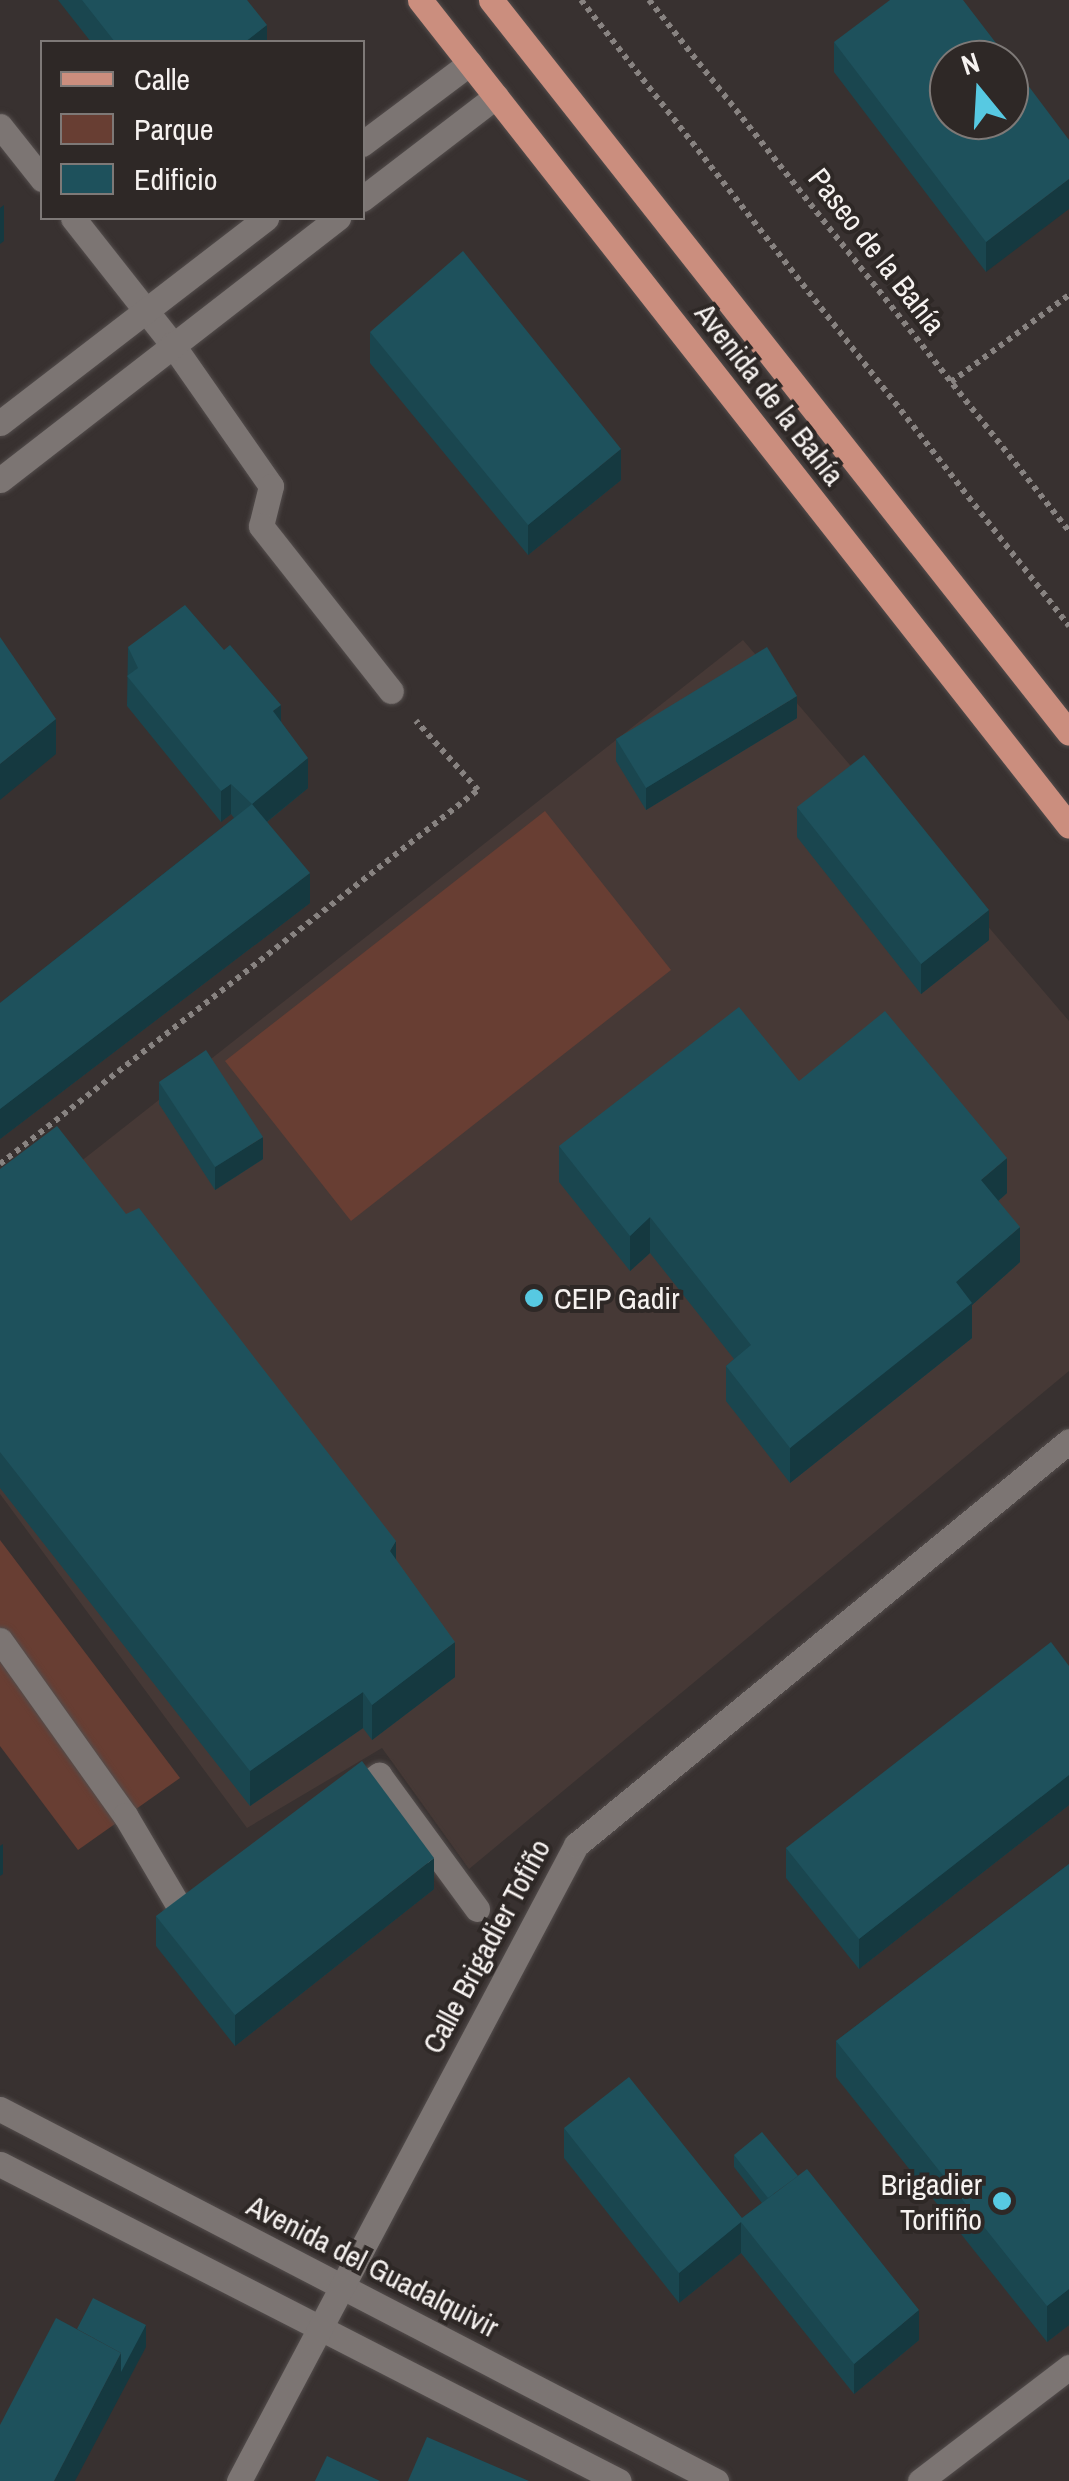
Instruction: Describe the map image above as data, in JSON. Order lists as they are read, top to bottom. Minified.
{"streets":{"main road":["Avenida de la Bahía"],"street":["Calle Brigadier Tofiño","Avenida del Guadalquivir"],"path":["Paseo de la Bahía"]},"crossings":[["Calle Brigadier Tofiño","Avenida del Guadalquivir"]],"places":["CEIP Gadir","Brigadier Torifiño"],"legend":["Calle","Parque","Edificio"],"north":"top"}
